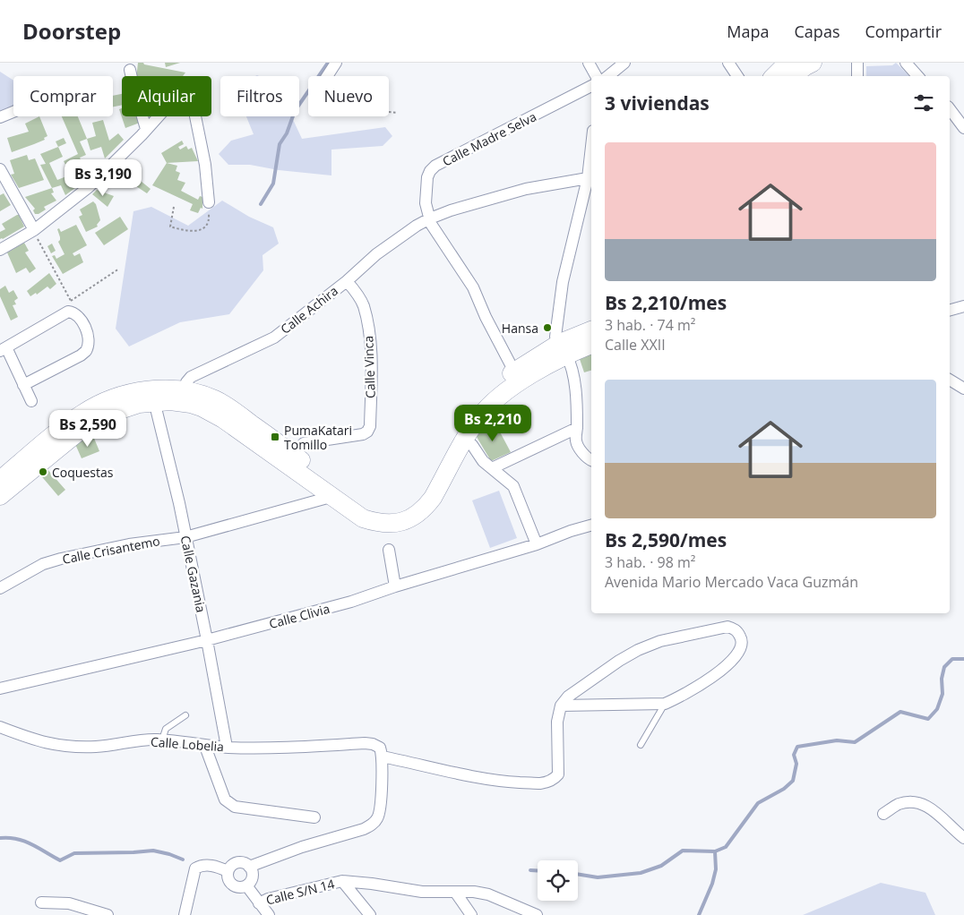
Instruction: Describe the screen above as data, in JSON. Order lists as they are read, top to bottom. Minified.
{"streets":{"street":["Calle Madre Selva","Calle Achira","Calle Vinca","Calle Crisantemo","Calle Gazania","Calle Clivia","Calle Lobelia","Calle S/N 14"]},"crossings":[["Calle Madre Selva","Calle Achira"],["Calle Achira","Calle Vinca"],["Calle Crisantemo","Calle Gazania"],["Calle Gazania","Calle Clivia"],["Calle Gazania","Calle Lobelia"]],"places":{"other":["Hansa","Coquestas"],"transit":["PumaKatari Tomillo"]},"page":{"header":"Doorstep","nav":["Mapa","Capas","Compartir"],"chip":["Comprar","Alquilar","Filtros","Nuevo"],"heading":"3 viviendas","list":[{"name":"Bs 2,210/mes","note":"3 hab. · 74 m² · Calle XXII"},{"name":"Bs 2,590/mes","note":"3 hab. · 98 m² · Avenida Mario Mercado Vaca Guzmán"}],"price":["Bs 3,190","Bs 2,210","Bs 2,590"]}}
